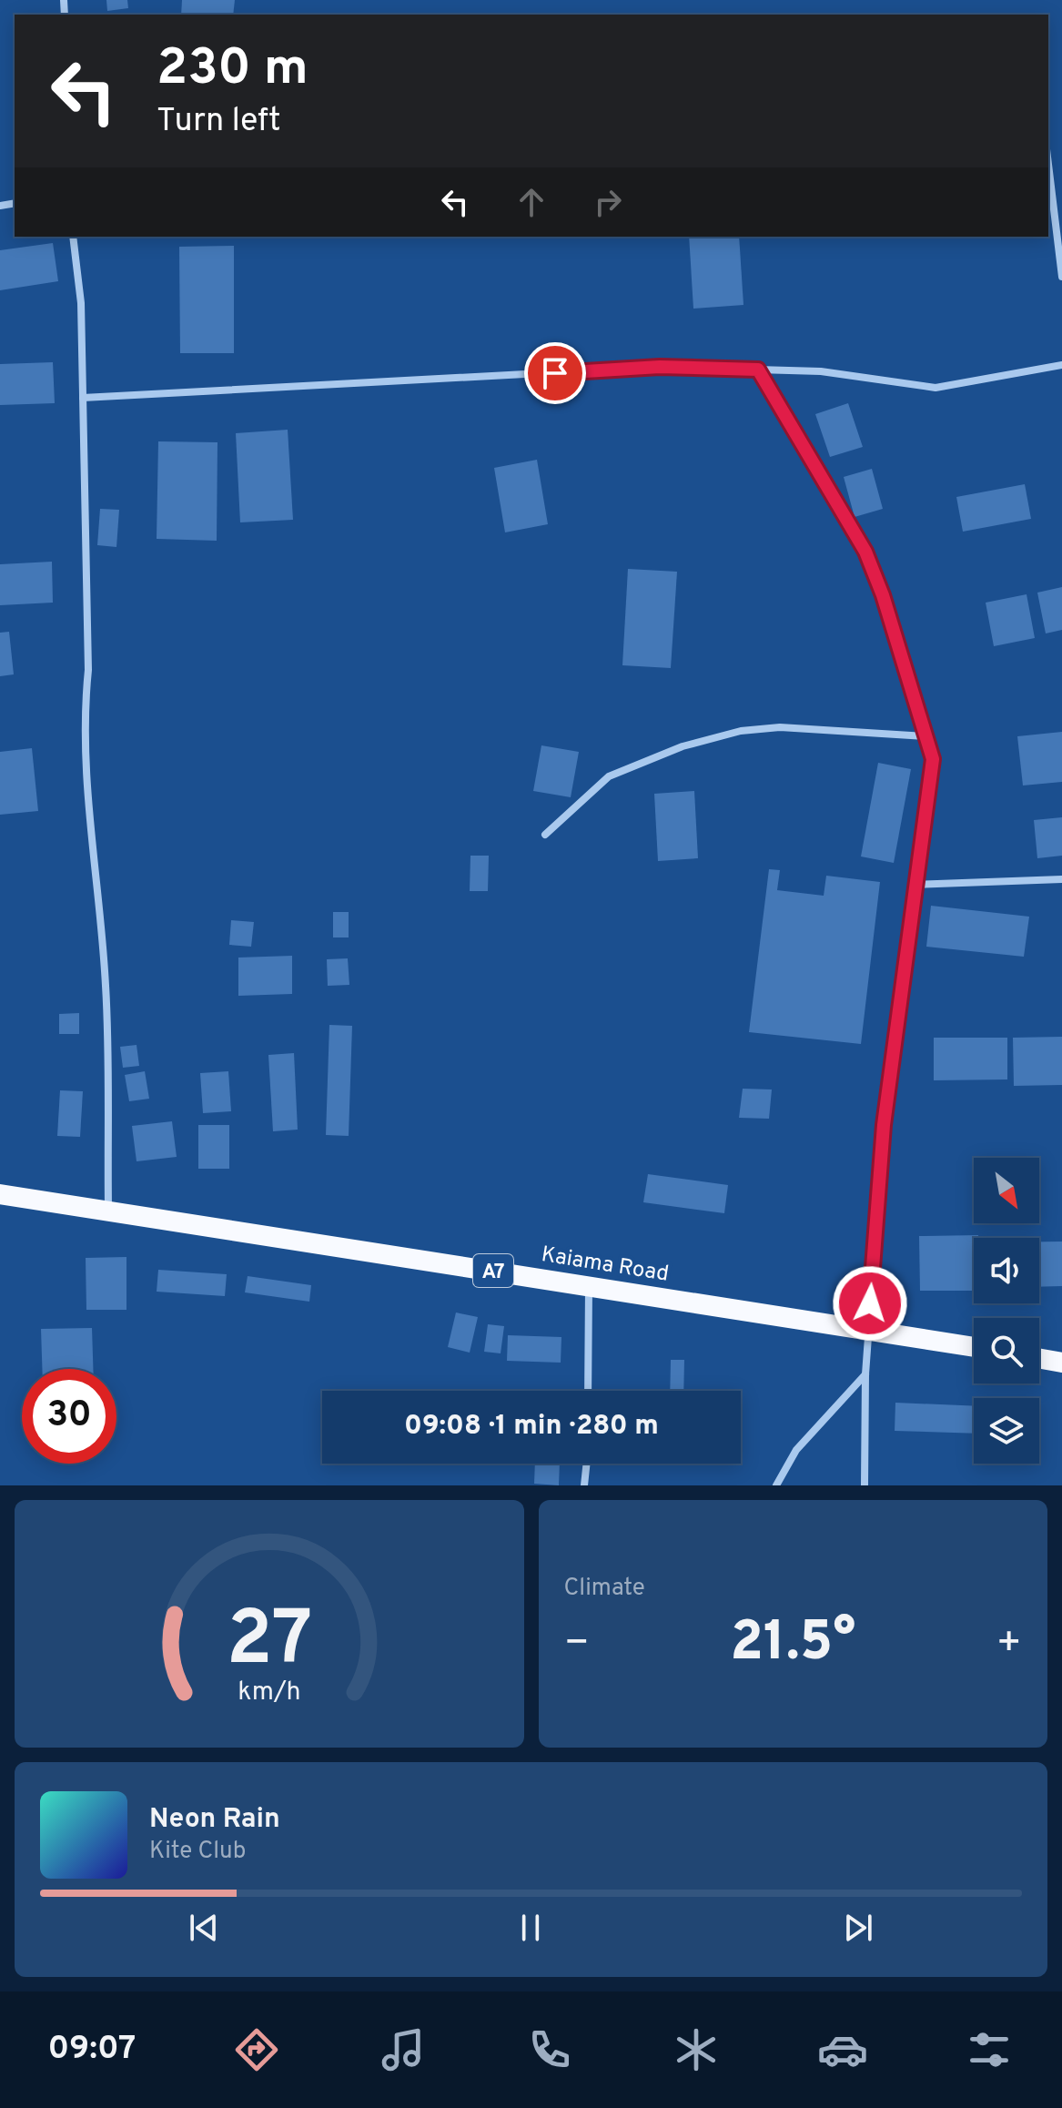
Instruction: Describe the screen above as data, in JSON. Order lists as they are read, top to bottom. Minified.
{"streets":{"highway":["Kaiama Road","A7"]},"north":"bottom right","page":{"turn":["230 m","Turn left"],"limit":"30","trip":"09:08 · 1 min · 280 m","tile":"Climate","heat":["−","21.5°","+"],"song":["Neon Rain","Kite Club"],"tabs":"09:07","gauge":["27","km/h"]}}
